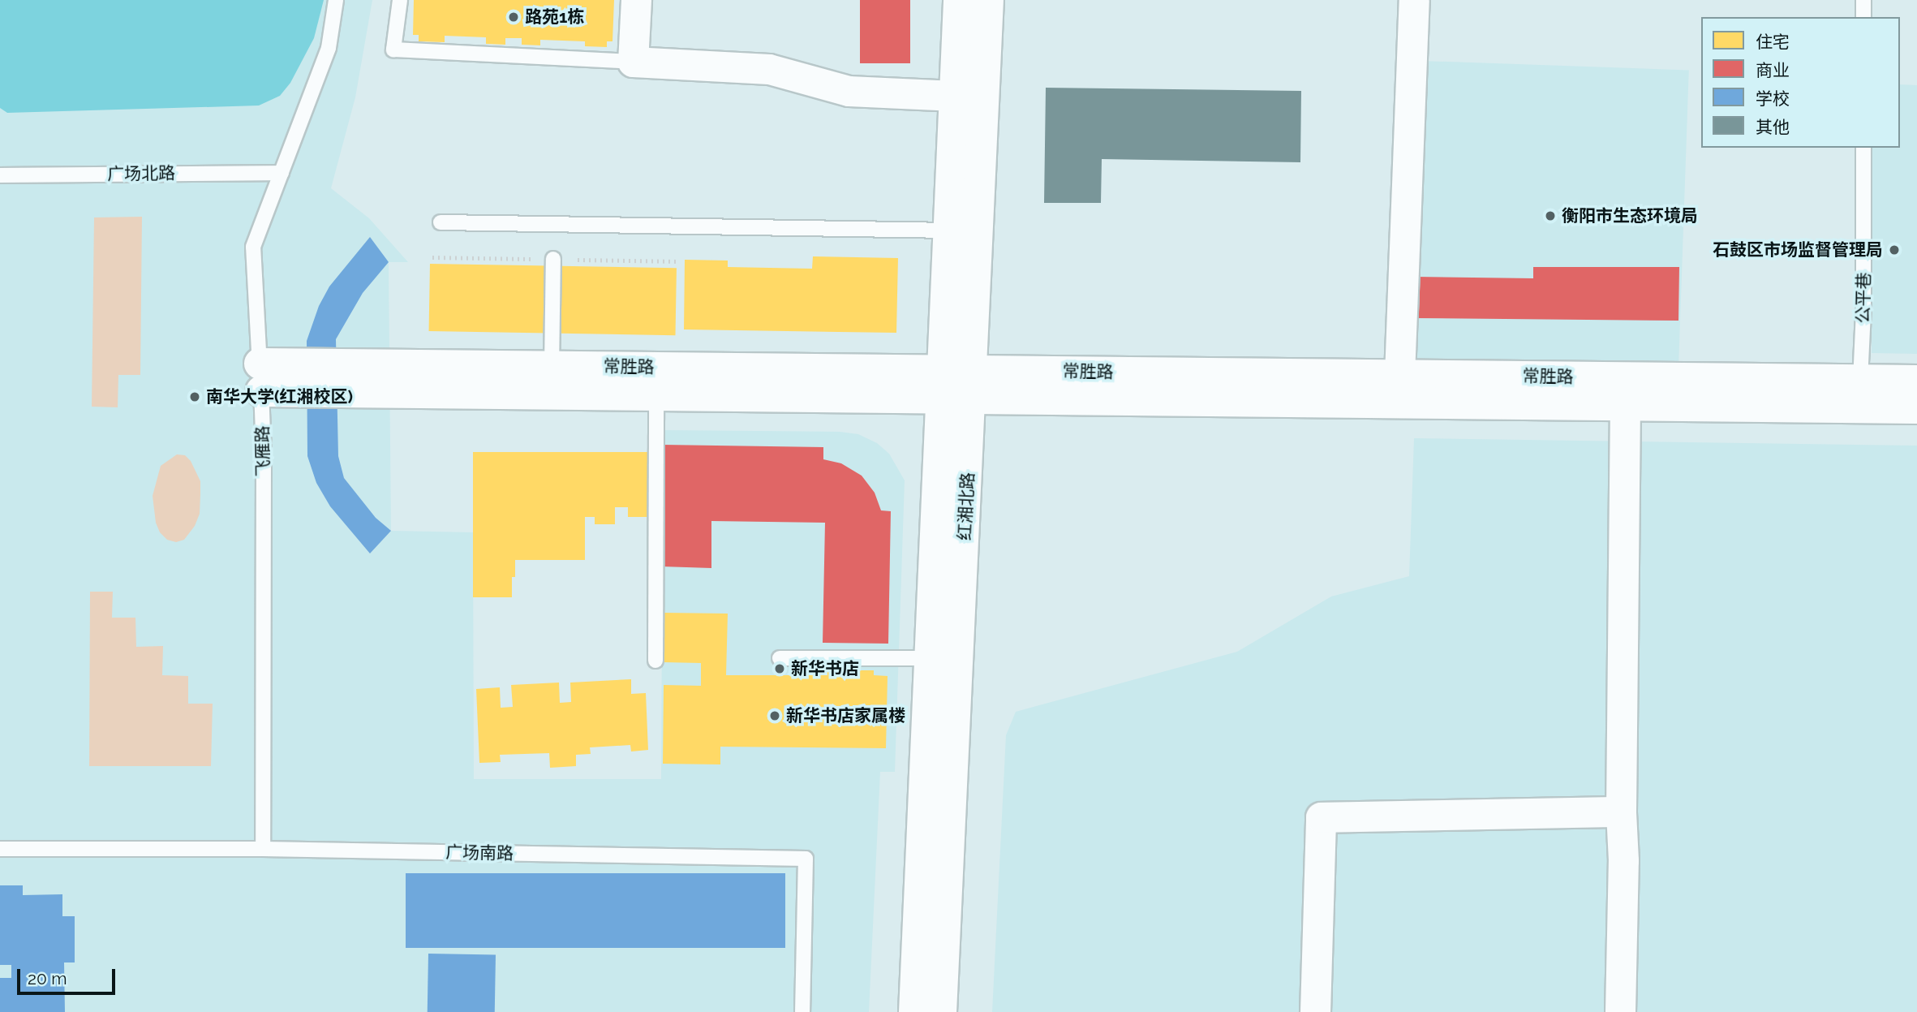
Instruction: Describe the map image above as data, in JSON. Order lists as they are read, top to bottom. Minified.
{"streets":{"street":["常胜路","红湘北路"],"lane":["广场北路","公平巷","飞雁路","广场南路"]},"crossings":[["广场北路","飞雁路"],["公平巷","常胜路"],["常胜路","飞雁路"],["常胜路","红湘北路"],["飞雁路","广场南路"]],"places":["路苑1栋","衡阳市生态环境局","石鼓区市场监督管理局","南华大学(红湘校区)","新华书店","新华书店家属楼"],"legend":["住宅","商业","学校","其他"],"scale_bar":"20 m"}
